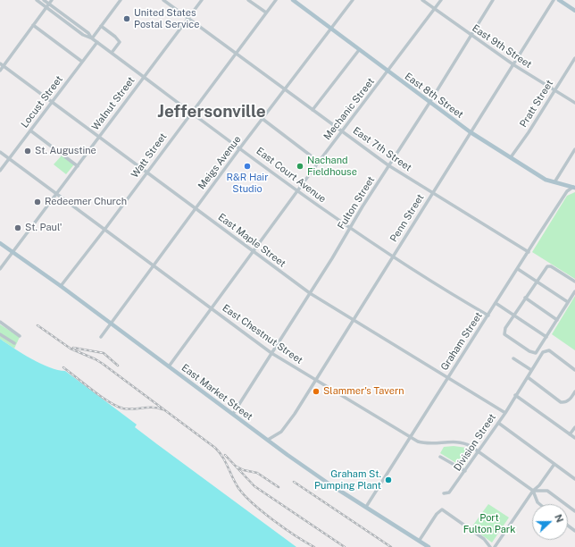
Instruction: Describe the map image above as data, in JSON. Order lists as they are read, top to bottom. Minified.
{"streets":{"main road":["East 8th Street","East Market Street"],"street":["East 9th Street","Locust Street","Walnut Street","Pratt Street","Mechanic Street","East 7th Street","Watt Street","Meigs Avenue","East Court Avenue","Fulton Street","Penn Street","East Maple Street","East Chestnut Street","Graham Street","Division Street"]},"crossings":[["East 9th Street","Pratt Street"],["East 9th Street","Mechanic Street"],["East 9th Street","Fulton Street"],["East 9th Street","Penn Street"],["East 8th Street","Pratt Street"],["East 8th Street","Mechanic Street"],["East 8th Street","Meigs Avenue"],["East 8th Street","Fulton Street"],["East 8th Street","Penn Street"],["East 8th Street","Graham Street"],["Locust Street","East Court Avenue"],["Locust Street","East Maple Street"],["Locust Street","East Chestnut Street"],["Walnut Street","East 7th Street"],["Walnut Street","East Court Avenue"],["Walnut Street","East Maple Street"],["Walnut Street","East Chestnut Street"],["Walnut Street","East Market Street"],["Mechanic Street","East 7th Street"],["Mechanic Street","East Court Avenue"],["Mechanic Street","East Maple Street"],["Mechanic Street","East Chestnut Street"],["Mechanic Street","East Market Street"],["East 7th Street","Watt Street"],["East 7th Street","Meigs Avenue"],["East 7th Street","Fulton Street"],["East 7th Street","Penn Street"],["East 7th Street","Graham Street"],["Watt Street","East Court Avenue"],["Watt Street","East Maple Street"],["Watt Street","East Chestnut Street"],["Watt Street","East Market Street"],["Meigs Avenue","East Court Avenue"],["Meigs Avenue","East Maple Street"],["Meigs Avenue","East Chestnut Street"],["Meigs Avenue","East Market Street"],["East Court Avenue","Fulton Street"],["East Court Avenue","Penn Street"],["East Court Avenue","Graham Street"],["Fulton Street","East Maple Street"],["Fulton Street","East Chestnut Street"],["Fulton Street","East Market Street"],["Penn Street","East Maple Street"],["Penn Street","East Chestnut Street"],["Penn Street","East Market Street"],["East Maple Street","Graham Street"],["East Maple Street","Division Street"],["East Chestnut Street","Graham Street"],["East Chestnut Street","Division Street"],["Graham Street","East Market Street"]],"districts":["Jeffersonville"],"parks":["Port Fulton Park"],"places":["United States Postal Service","St. Augustine","R&R Hair Studio","Nachand Fieldhouse","Redeemer Church","St. Paul'","Slammer's Tavern","Graham St. Pumping Plant"],"north":"right"}
